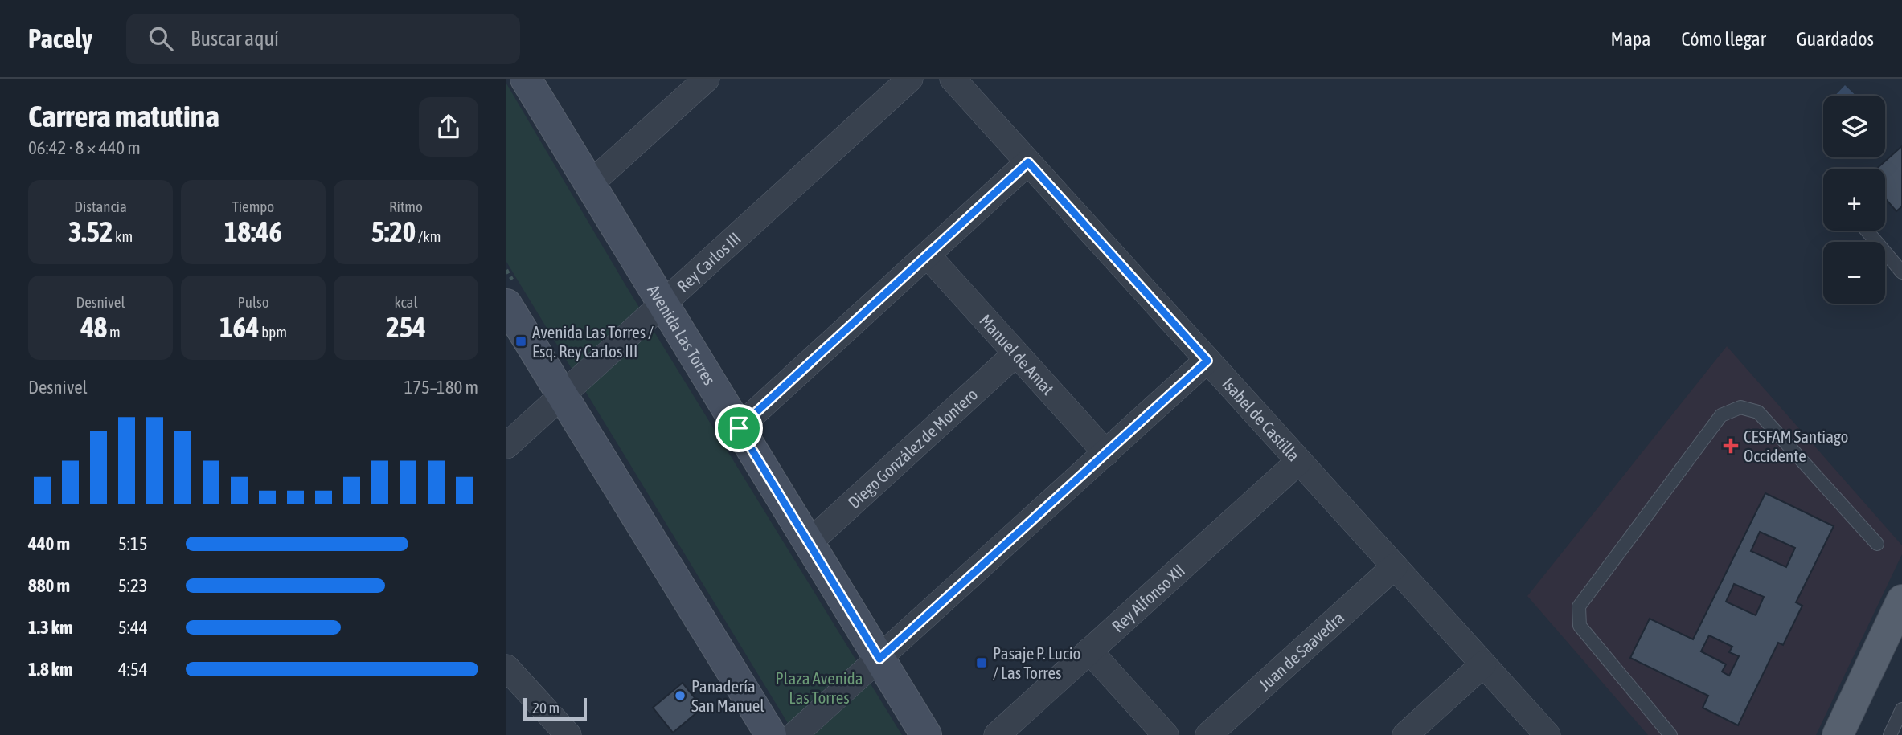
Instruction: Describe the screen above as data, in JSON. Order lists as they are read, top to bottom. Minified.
{"streets":{"street":["Rey Carlos III","Avenida Las Torres","Manuel de Amat","Isabel de Castilla","Diego González de Montero","Rey Alfonso XII","Juan de Saavedra"]},"crossings":[["Rey Carlos III","Avenida Las Torres"],["Avenida Las Torres","Diego González de Montero"],["Manuel de Amat","Diego González de Montero"],["Isabel de Castilla","Rey Alfonso XII"],["Isabel de Castilla","Juan de Saavedra"]],"parks":["Plaza Avenida Las Torres"],"places":{"transit":["Avenida Las Torres / Esq. Rey Carlos III","Pasaje P. Lucio / Las Torres"],"health":["CESFAM Santiago Occidente"],"other":["Panadería San Manuel"]},"scale_bar":"20 m","page":{"header":"Pacely","search":"Buscar aquí","nav":["Mapa","Cómo llegar","Guardados"],"heading":["Carrera matutina","06:42 · 8 × 440 m"],"map_buttons":["+","−"],"stats":[["Distancia","3.52 km"],["Tiempo","18:46"],["Ritmo","5:20 /km"],["Desnivel","48 m"],["Pulso","164 bpm"],["kcal","254"]],"chart":["Desnivel","175–180 m"],"list":[{"name":"440 m","note":"5:15"},{"name":"880 m","note":"5:23"},{"name":"1.3 km","note":"5:44"},{"name":"1.8 km","note":"4:54"}],"scale":"20 m"}}
